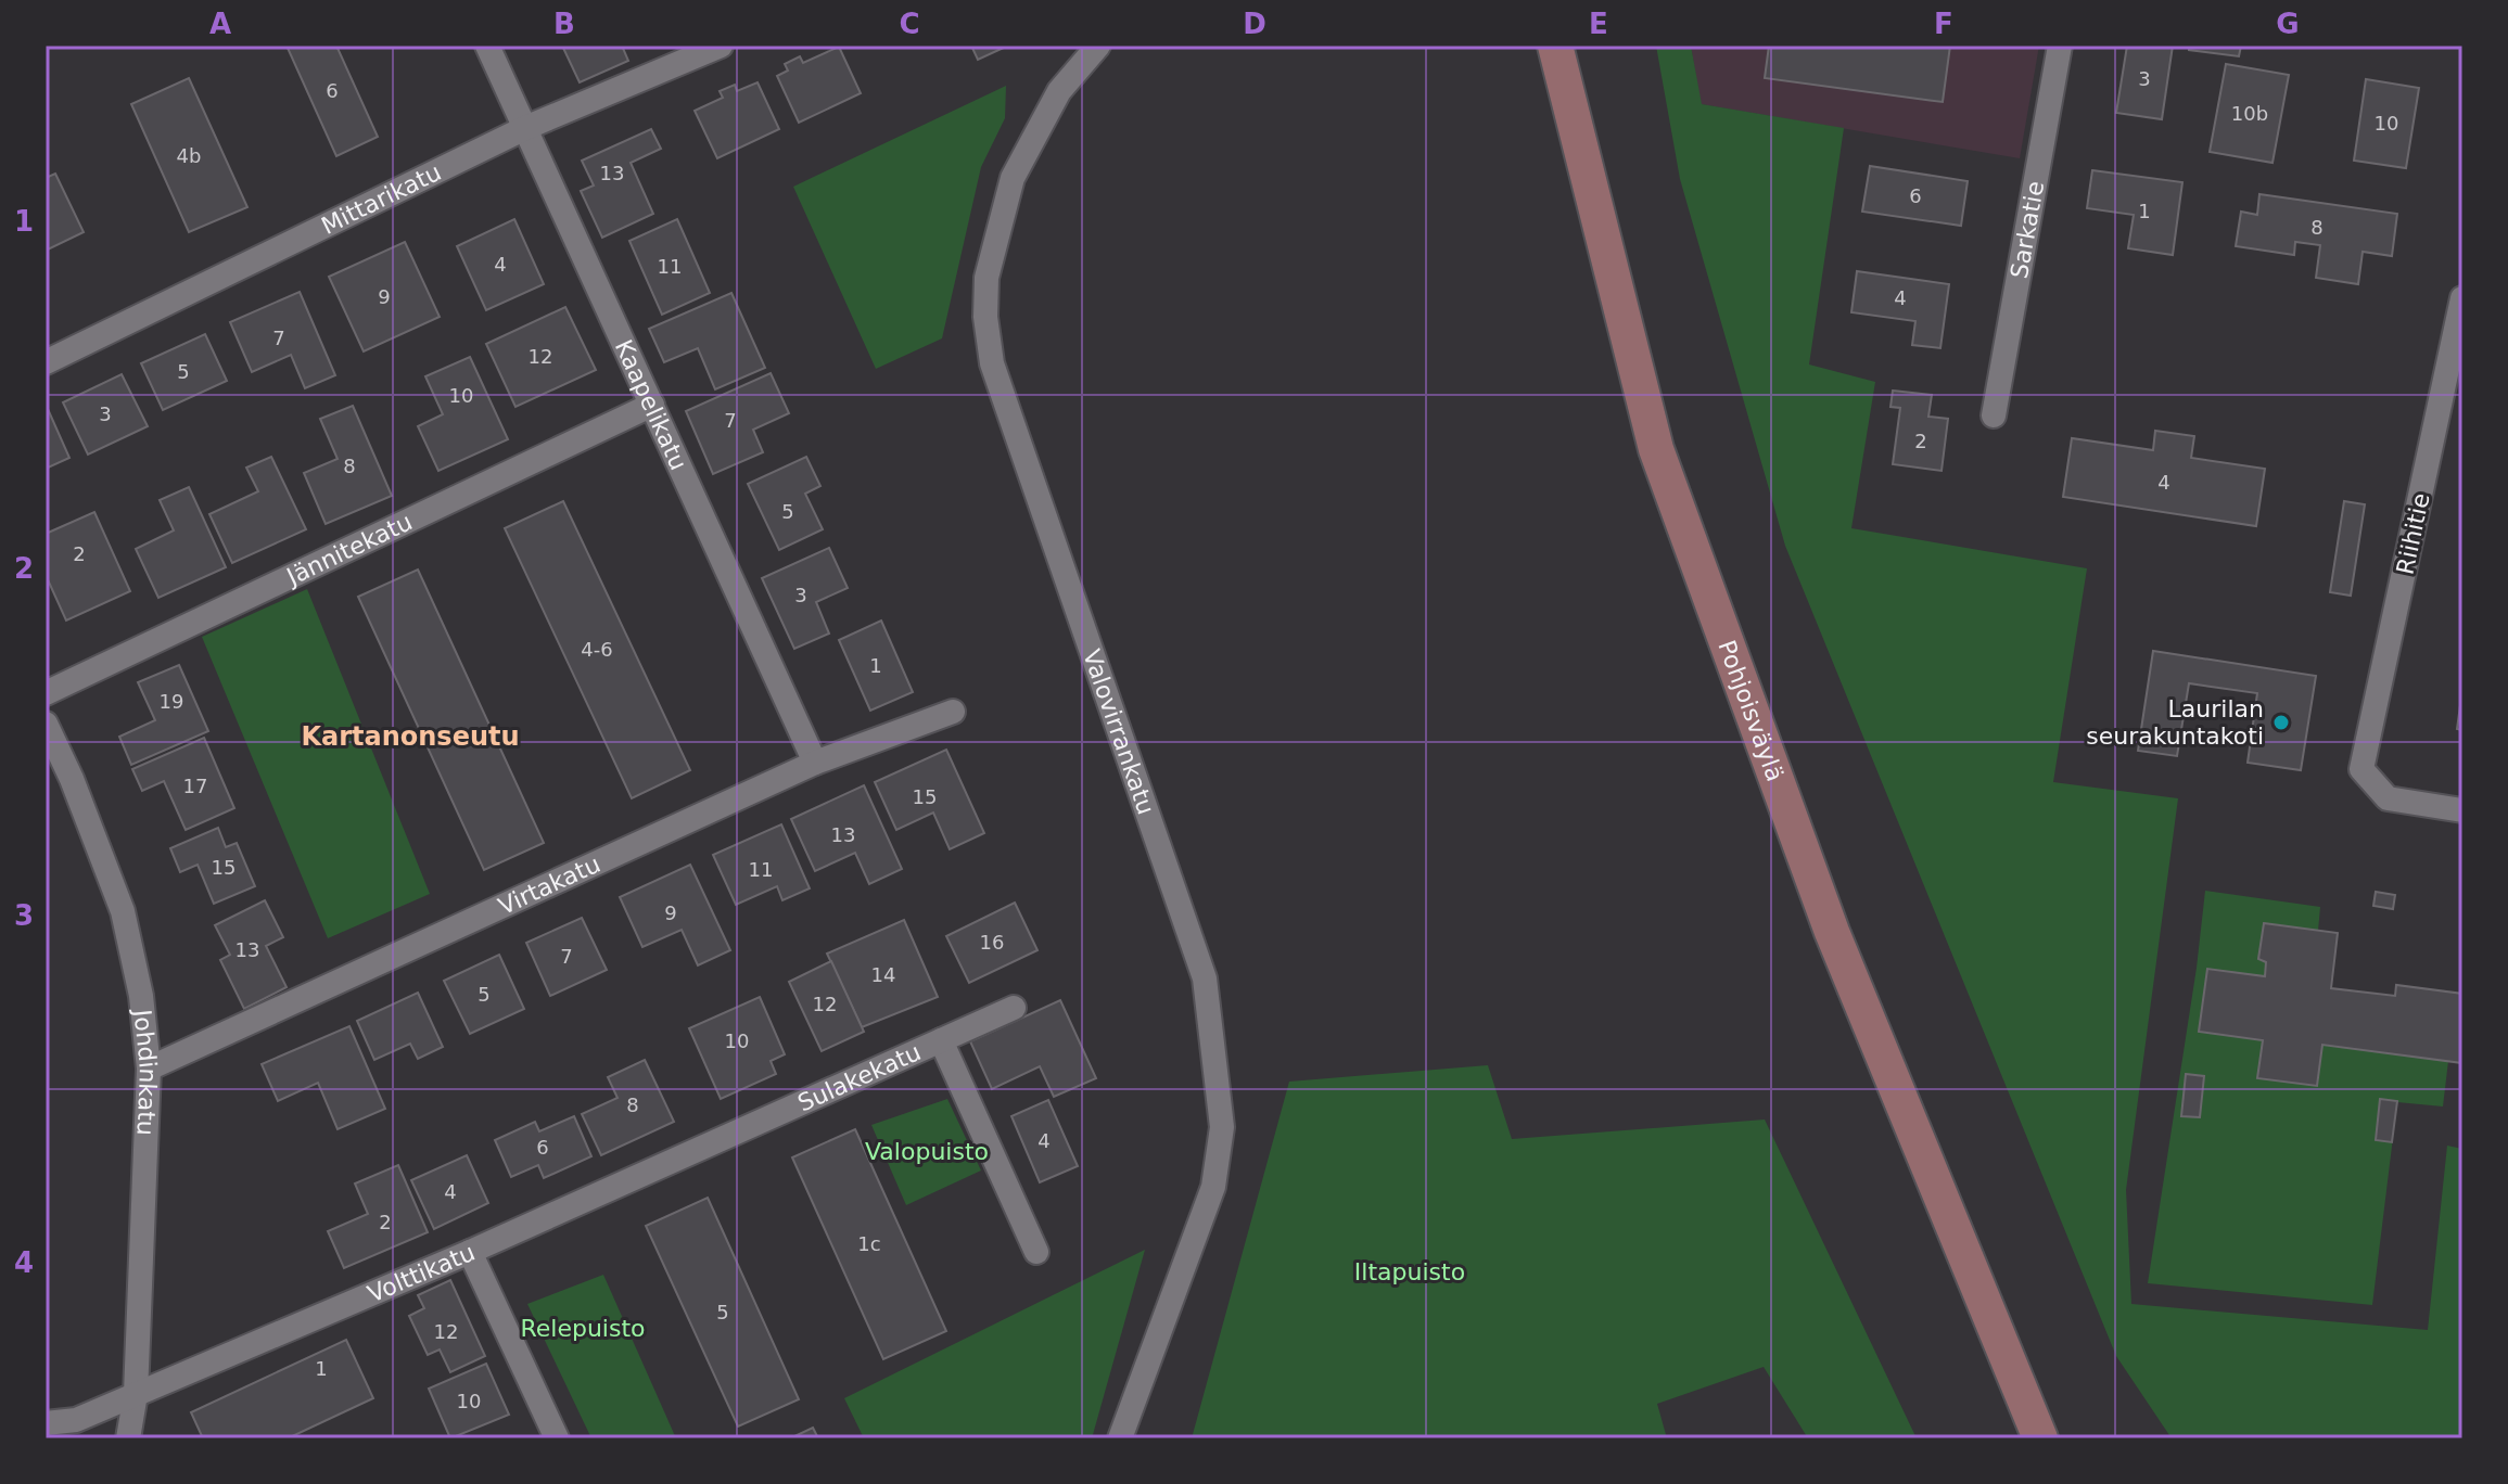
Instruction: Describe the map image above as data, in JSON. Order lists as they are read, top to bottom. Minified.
{"streets":{"main road":["Pohjoisväylä"],"street":["Mittarikatu","Sarkatie","Kaapelikatu","Riihitie","Jännitekatu","Valovirrankatu","Virtakatu","Johdinkatu","Sulakekatu","Volttikatu"]},"crossings":[["Mittarikatu","Kaapelikatu"],["Kaapelikatu","Jännitekatu"],["Kaapelikatu","Virtakatu"],["Virtakatu","Johdinkatu"],["Johdinkatu","Volttikatu"],["Sulakekatu","Volttikatu"]],"districts":["Kartanonseutu"],"parks":["Valopuisto","Iltapuisto","Relepuisto"],"places":["Laurilan seurakuntakoti"],"house_numbers":["3","6","10b","10","4b","13","6","1","8","4","11","9","4","7","12","5","10","3","7","2","8","4","5","2","3","4-6","1","19","17","15","13","15","11","9","16","13","7","14","5","12","10","8","4","6","4","2","1c","5","12","1","10"],"grid":{"columns":["A","B","C","D","E","F","G"],"rows":["1","2","3","4"]}}
